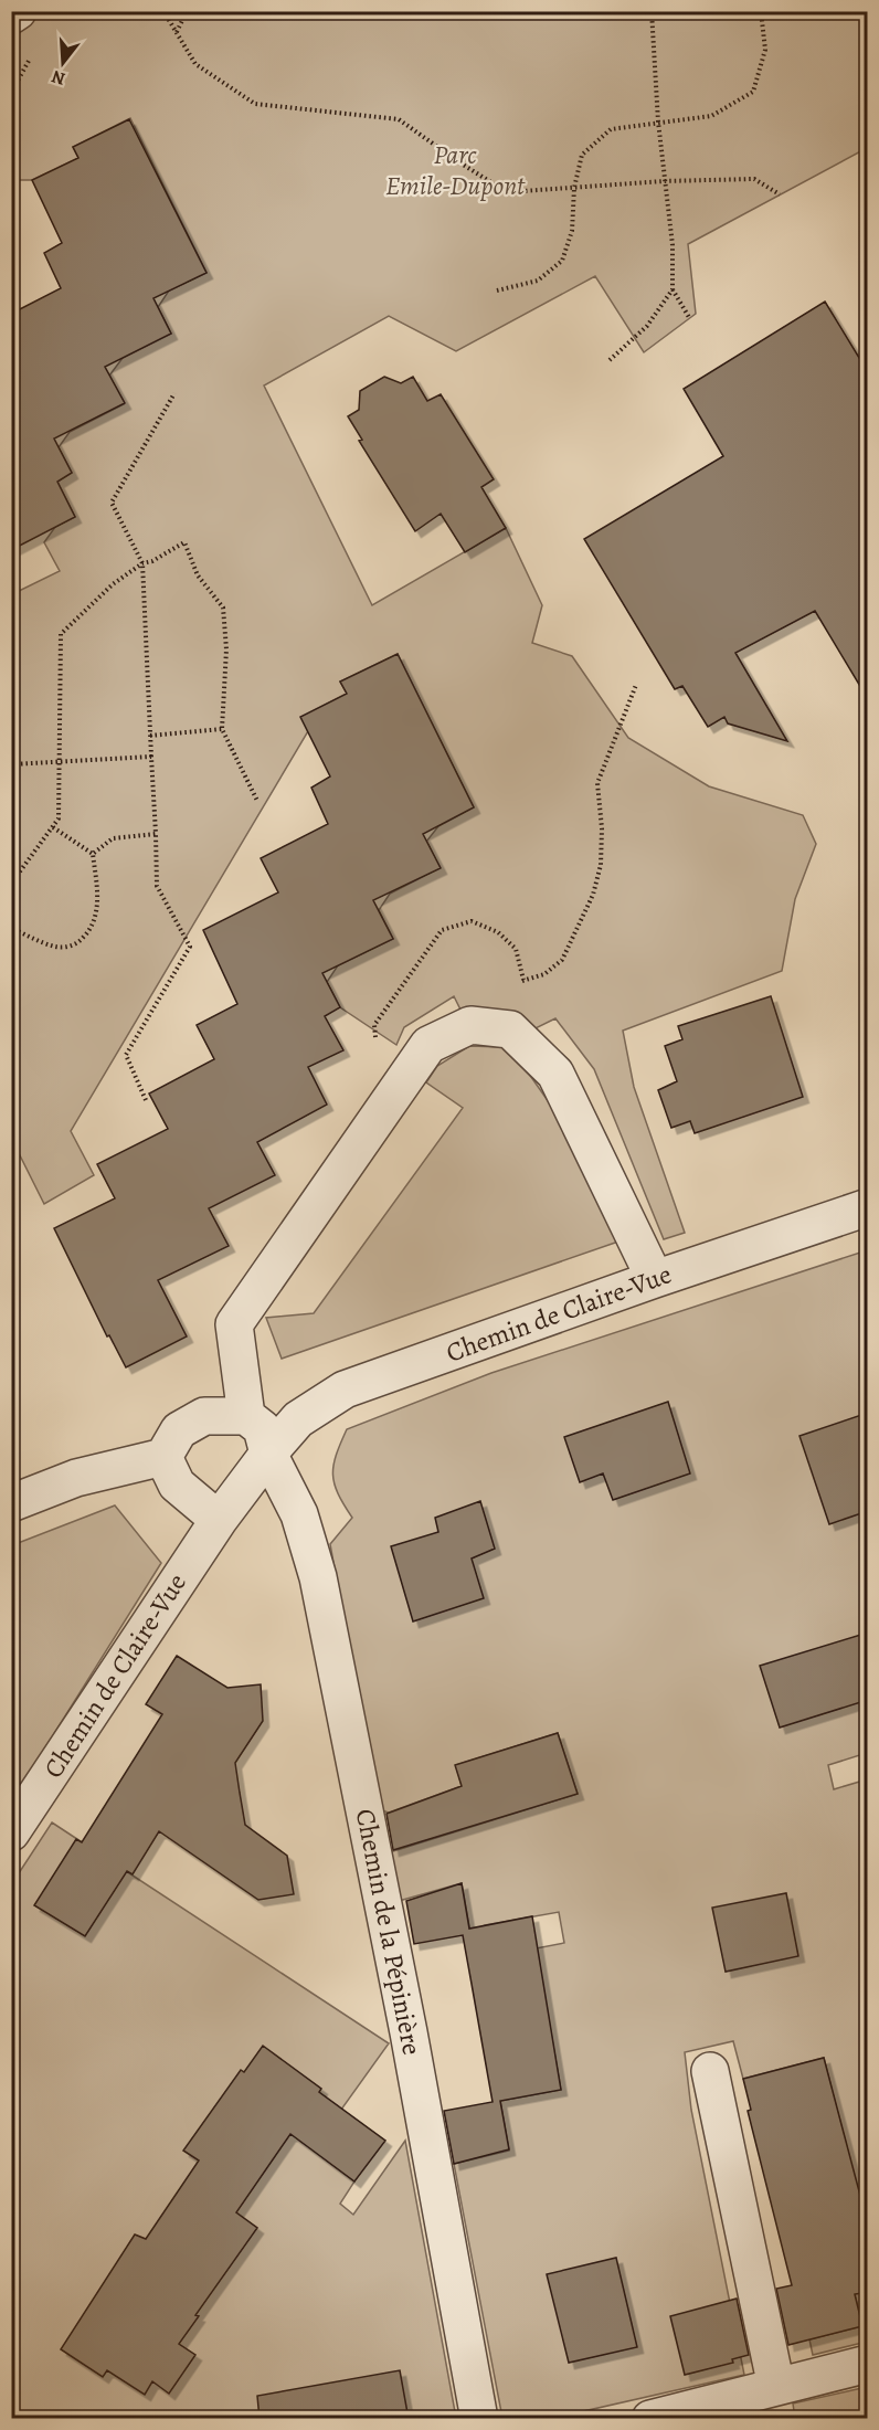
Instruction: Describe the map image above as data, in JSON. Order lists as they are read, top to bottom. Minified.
{"streets":{"street":["Chemin de Claire-Vue","Chemin de la Pépinière"]},"crossings":[["Chemin de Claire-Vue","Chemin de la Pépinière"]],"parks":["Parc Emile-Dupont"],"north":"bottom"}
